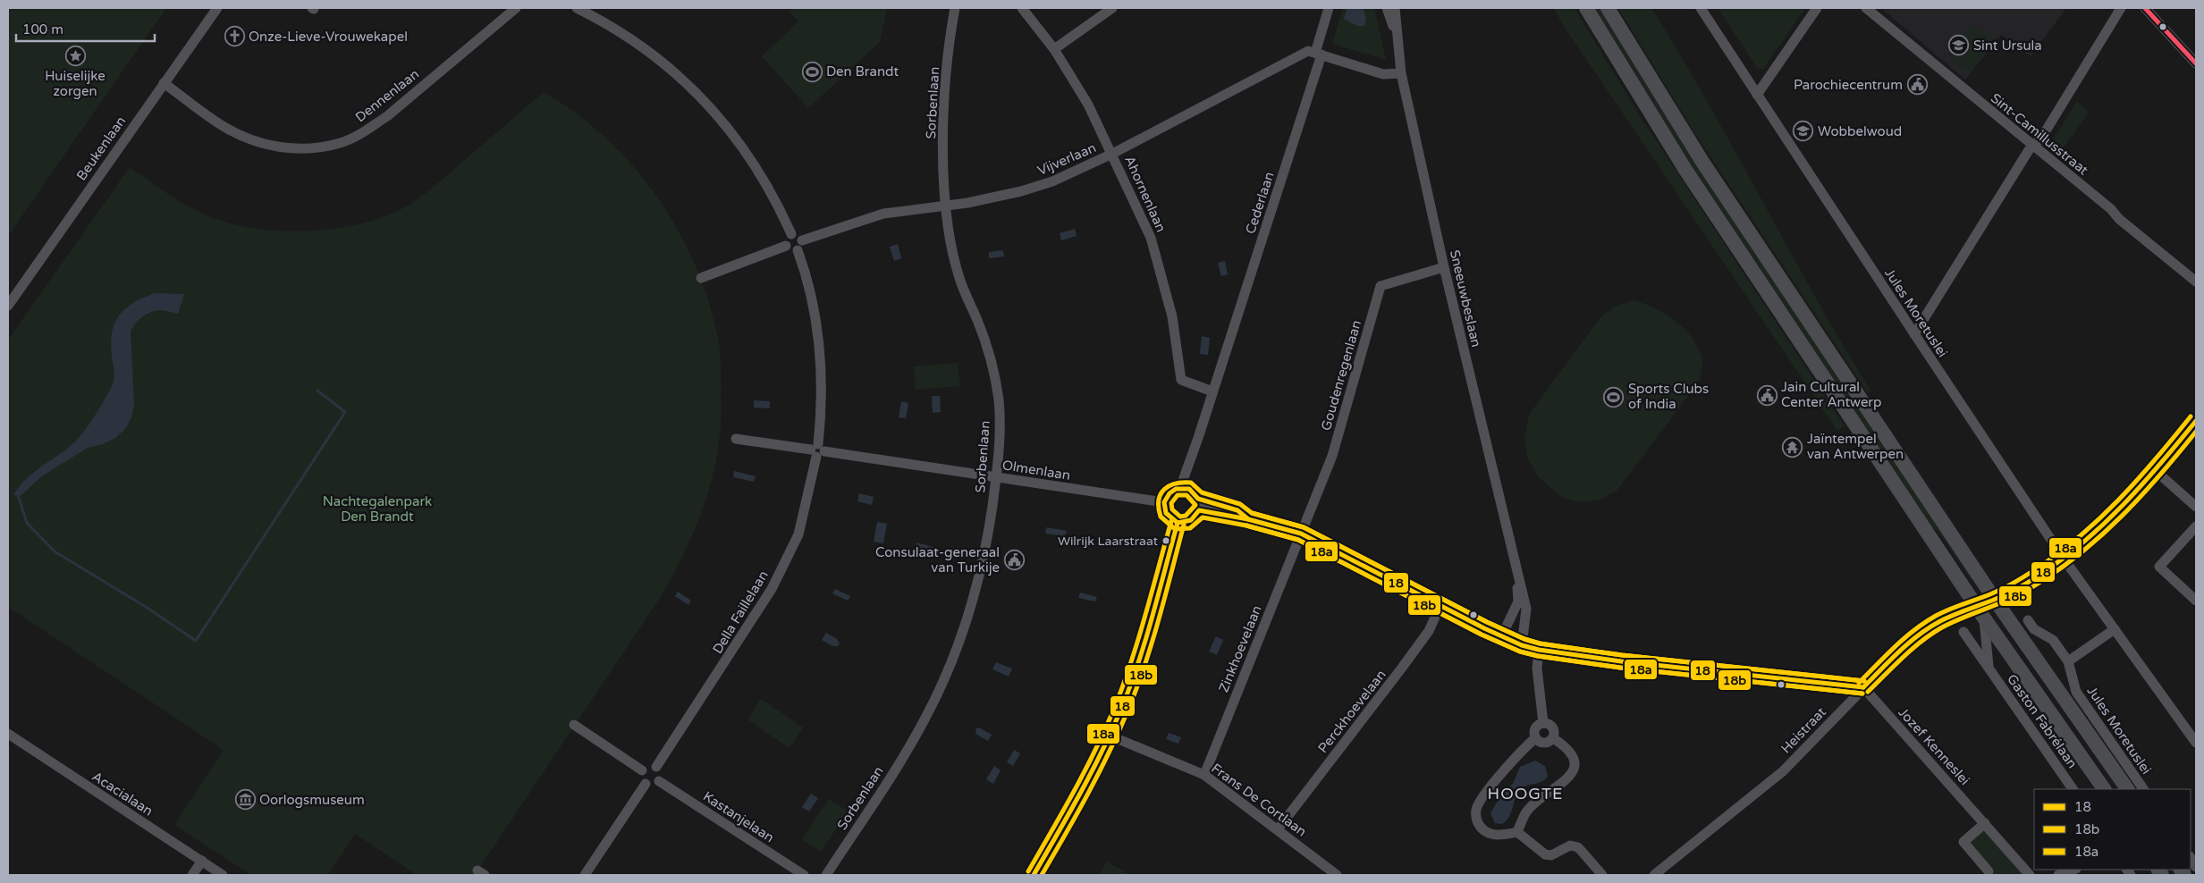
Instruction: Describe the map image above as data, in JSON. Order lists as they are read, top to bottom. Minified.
{"streets":{"street":["Dennenlaan","Sorbenlaan","Sint-Camillusstraat","Beukenlaan","Vijverlaan","Ahornenlaan","Cederlaan","Sneeuwbeslaan","Jules Moretuslei","Goudenregenlaan","Olmenlaan","Della Faillelaan","Zinkhoevelaan","Perckhoevelaan","Gaston Fabrélaan","Heistraat","Jozef Kenneslei","Acacialaan","Frans De Cortlaan","Kastanjelaan"]},"crossings":[["Dennenlaan","Beukenlaan"],["Sorbenlaan","Vijverlaan"],["Sorbenlaan","Olmenlaan"],["Vijverlaan","Ahornenlaan"],["Vijverlaan","Cederlaan"],["Vijverlaan","Della Faillelaan"],["Ahornenlaan","Cederlaan"],["Cederlaan","Olmenlaan"],["Sneeuwbeslaan","Goudenregenlaan"],["Jules Moretuslei","Heistraat"],["Goudenregenlaan","Zinkhoevelaan"],["Olmenlaan","Della Faillelaan"],["Della Faillelaan","Kastanjelaan"],["Zinkhoevelaan","Frans De Cortlaan"],["Perckhoevelaan","Frans De Cortlaan"],["Gaston Fabrélaan","Heistraat"],["Heistraat","Jozef Kenneslei"]],"districts":["HOOGTE"],"parks":["Nachtegalenpark Den Brandt"],"places":{"church":["Onze-Lieve-Vrouwekapel"],"school or university":["Sint Ursula","Wobbelwoud"],"place":["Huiselijke zorgen"],"sports":["Den Brandt","Sports Clubs of India"],"public building":["Parochiecentrum","Jain Cultural Center Antwerp","Consulaat-generaal van Turkije"],"temple":["Jaïntempel van Antwerpen"],"other":["Wilrijk Laarstraat"],"museum":["Oorlogsmuseum"]},"lines":["transit line 18a","transit line 18","transit line 18b"],"legend":["18","18b","18a"],"scale_bar":"100 m"}
